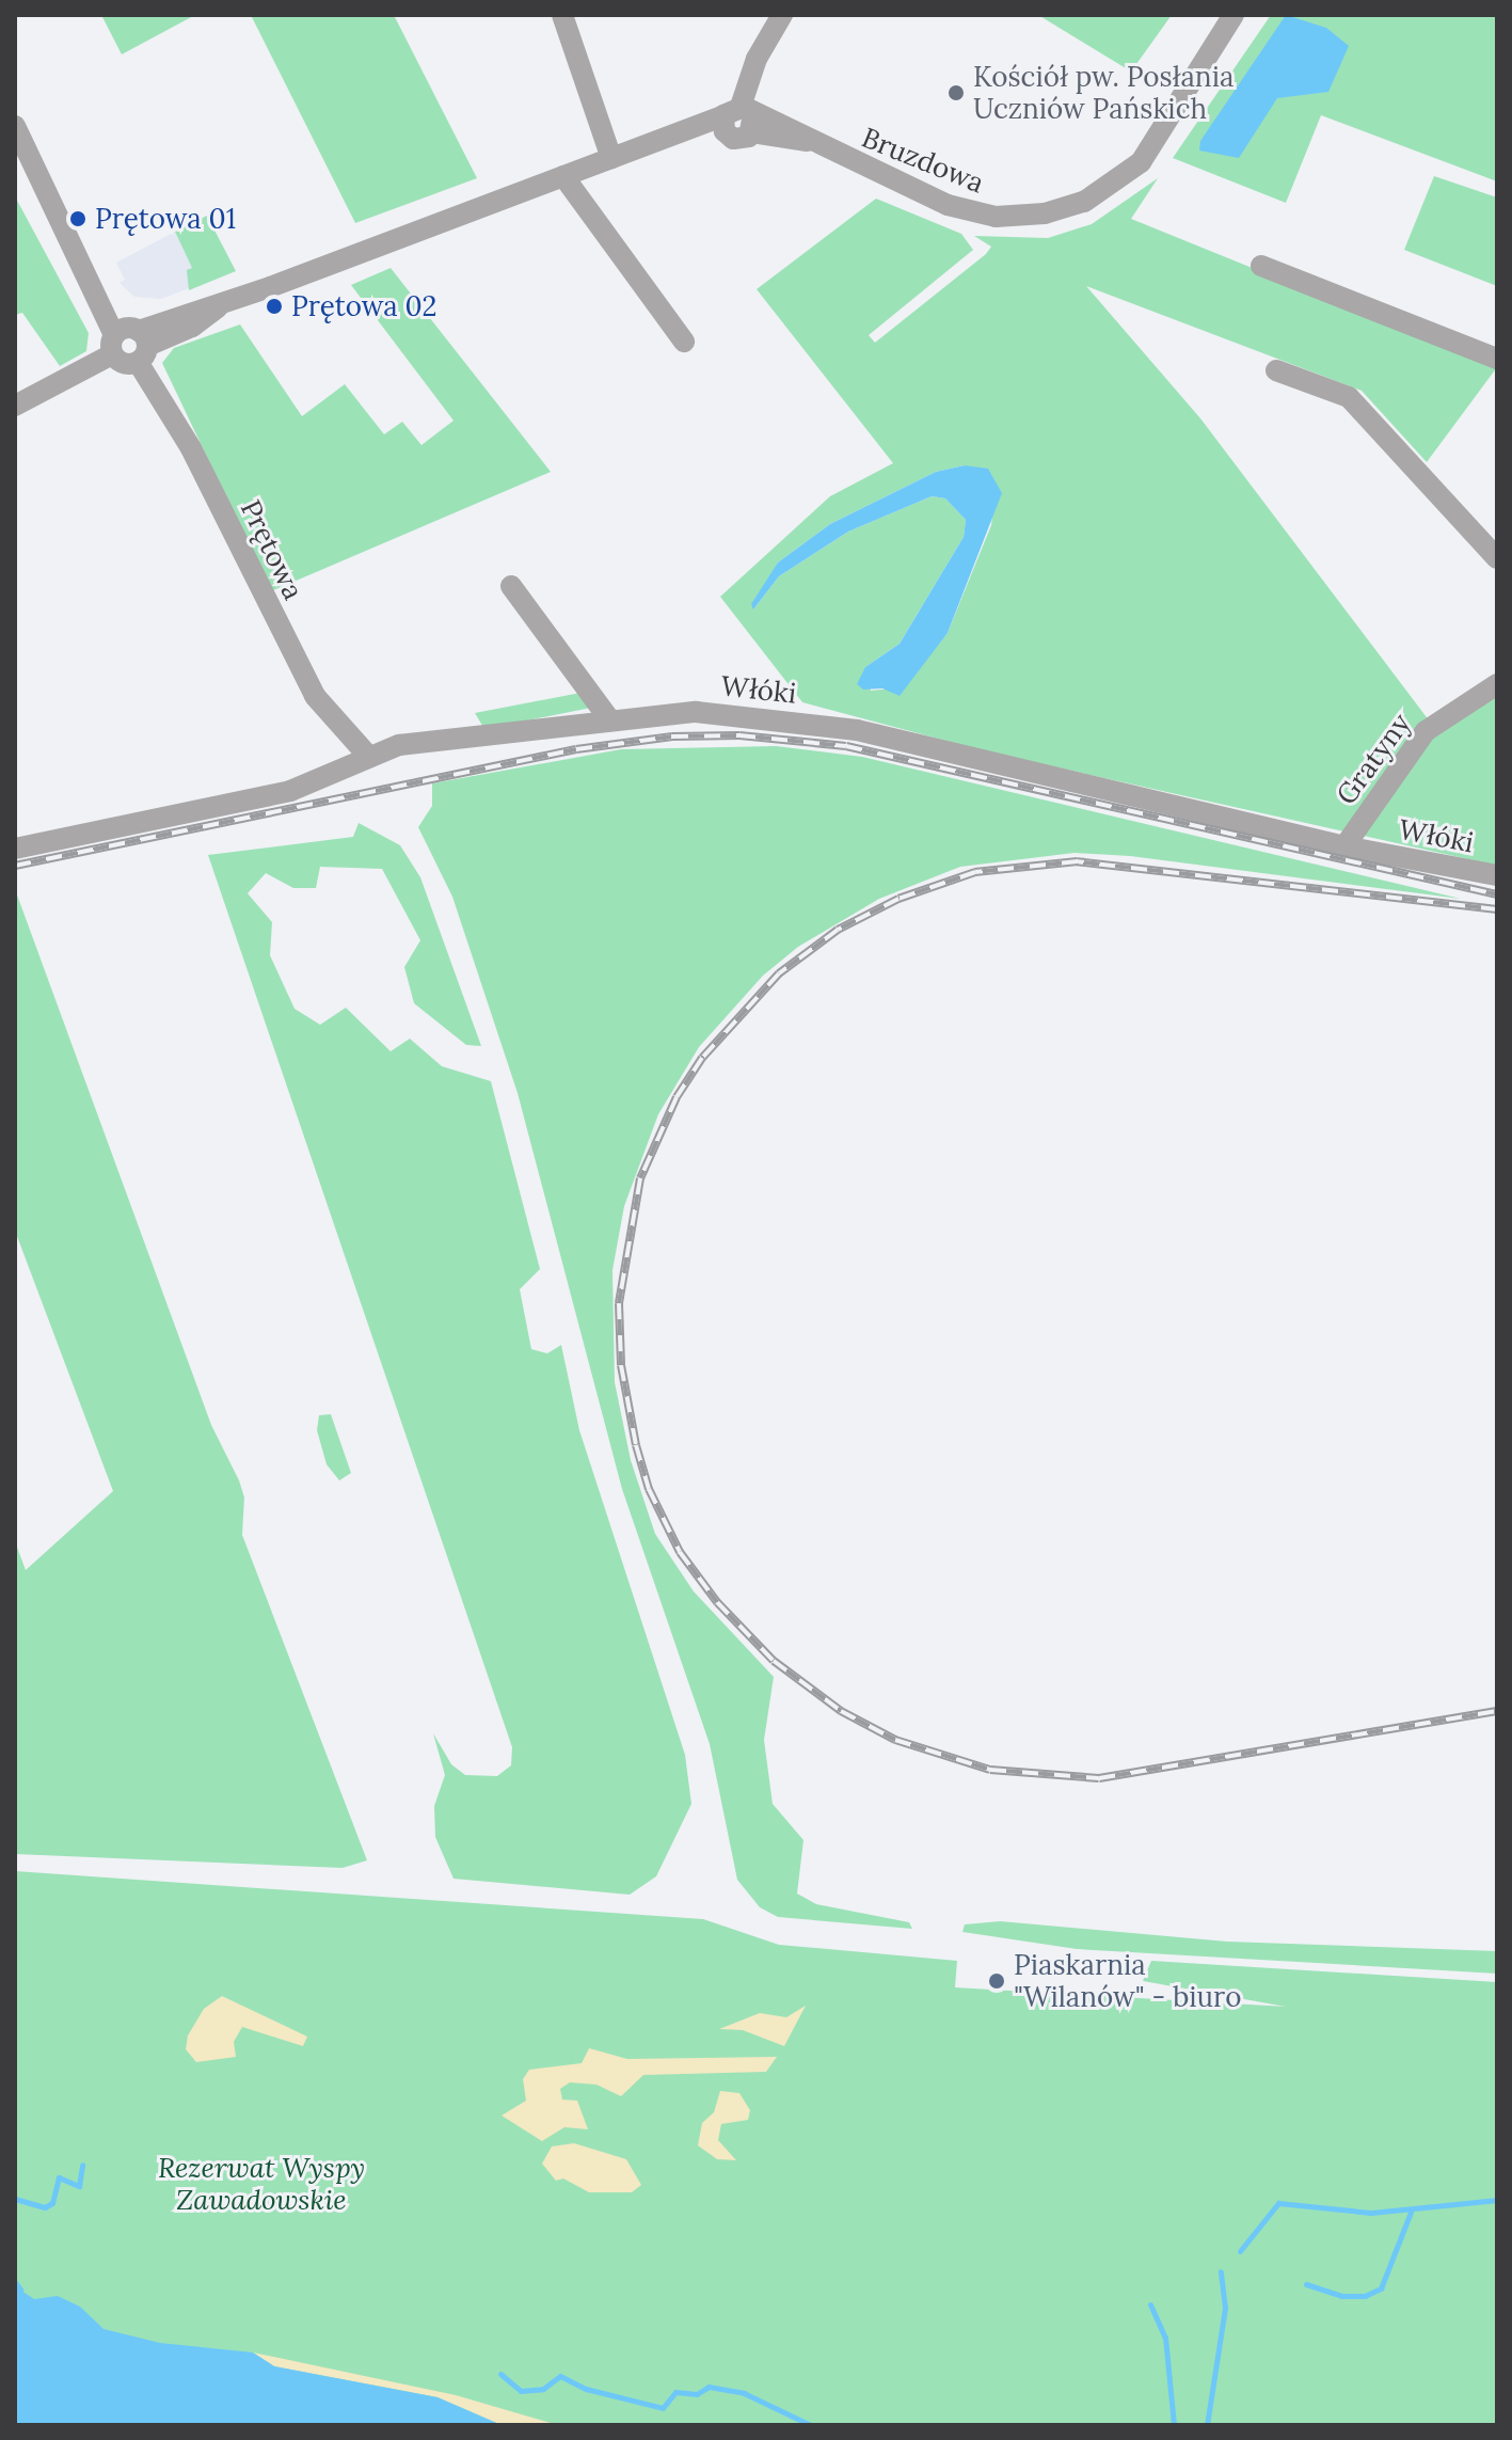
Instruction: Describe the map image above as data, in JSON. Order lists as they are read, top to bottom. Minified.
{"streets":{"street":["Bruzdowa","Prętowa","Włóki","Gratyny"]},"crossings":[["Bruzdowa","Prętowa"],["Prętowa","Włóki"],["Włóki","Gratyny"]],"parks":["Rezerwat Wyspy Zawadowskie"],"places":["Kościół pw. Posłania Uczniów Pańskich","Prętowa 01","Prętowa 02","Piaskarnia \"Wilanów\" - biuro"]}
